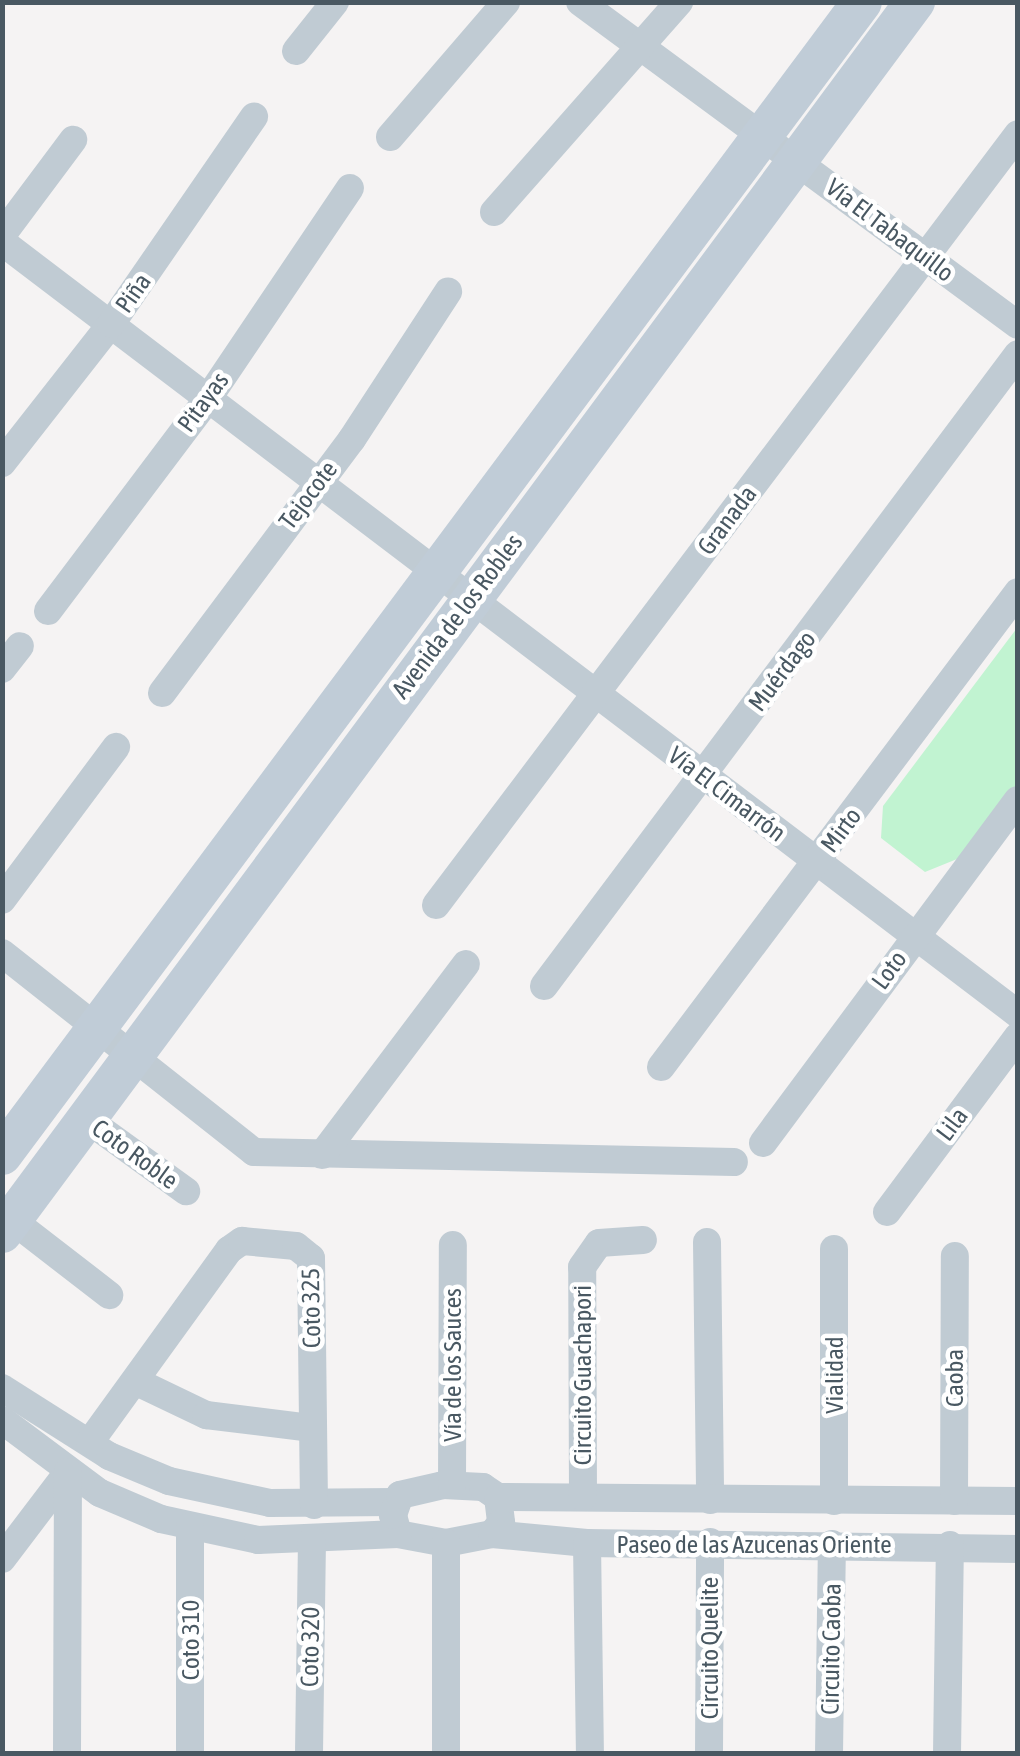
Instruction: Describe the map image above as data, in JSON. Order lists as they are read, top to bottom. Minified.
{"streets":{"street":["Vía El Tabaquillo","Piña","Pitayas","Tejocote","Granada","Avenida de los Robles","Muérdago","Vía El Cimarrón","Mirto","Loto","Lila","Coto Roble","Coto 325","Vía de los Sauces","Circuito Guachapori","Vialidad","Caoba","Paseo de las Azucenas Oriente","Coto 310","Coto 320","Circuito Quelite","Circuito Caoba"]},"crossings":[["Vía El Tabaquillo","Granada"],["Vía El Tabaquillo","Avenida de los Robles"],["Piña","Vía El Cimarrón"],["Pitayas","Vía El Cimarrón"],["Tejocote","Vía El Cimarrón"],["Granada","Vía El Cimarrón"],["Avenida de los Robles","Vía El Cimarrón"],["Avenida de los Robles","Coto Roble"],["Muérdago","Vía El Cimarrón"],["Vía El Cimarrón","Mirto"],["Vía El Cimarrón","Loto"],["Vía de los Sauces","Paseo de las Azucenas Oriente"],["Circuito Guachapori","Paseo de las Azucenas Oriente"],["Vialidad","Paseo de las Azucenas Oriente"],["Caoba","Paseo de las Azucenas Oriente"],["Paseo de las Azucenas Oriente","Circuito Quelite"],["Paseo de las Azucenas Oriente","Circuito Caoba"]]}
